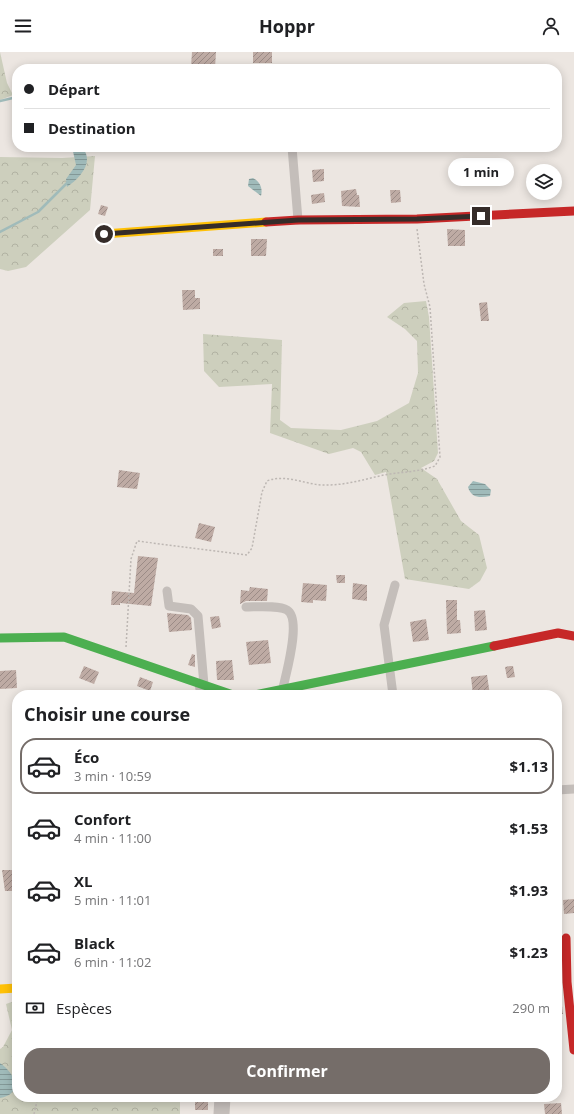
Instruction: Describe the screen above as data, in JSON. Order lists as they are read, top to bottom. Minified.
{"page":{"header":"Hoppr","banner":["Départ","Destination"],"bubble":"1 min","heading":"Choisir une course","list":[{"name":"Éco","note":"3 min · 10:59","value":"$1.13"},{"name":"Confort","note":"4 min · 11:00","value":"$1.53"},{"name":"XL","note":"5 min · 11:01","value":"$1.93"},{"name":"Black","note":"6 min · 11:02","value":"$1.23"}],"pay":["Espèces","290 m"],"buttons":"Confirmer"}}
